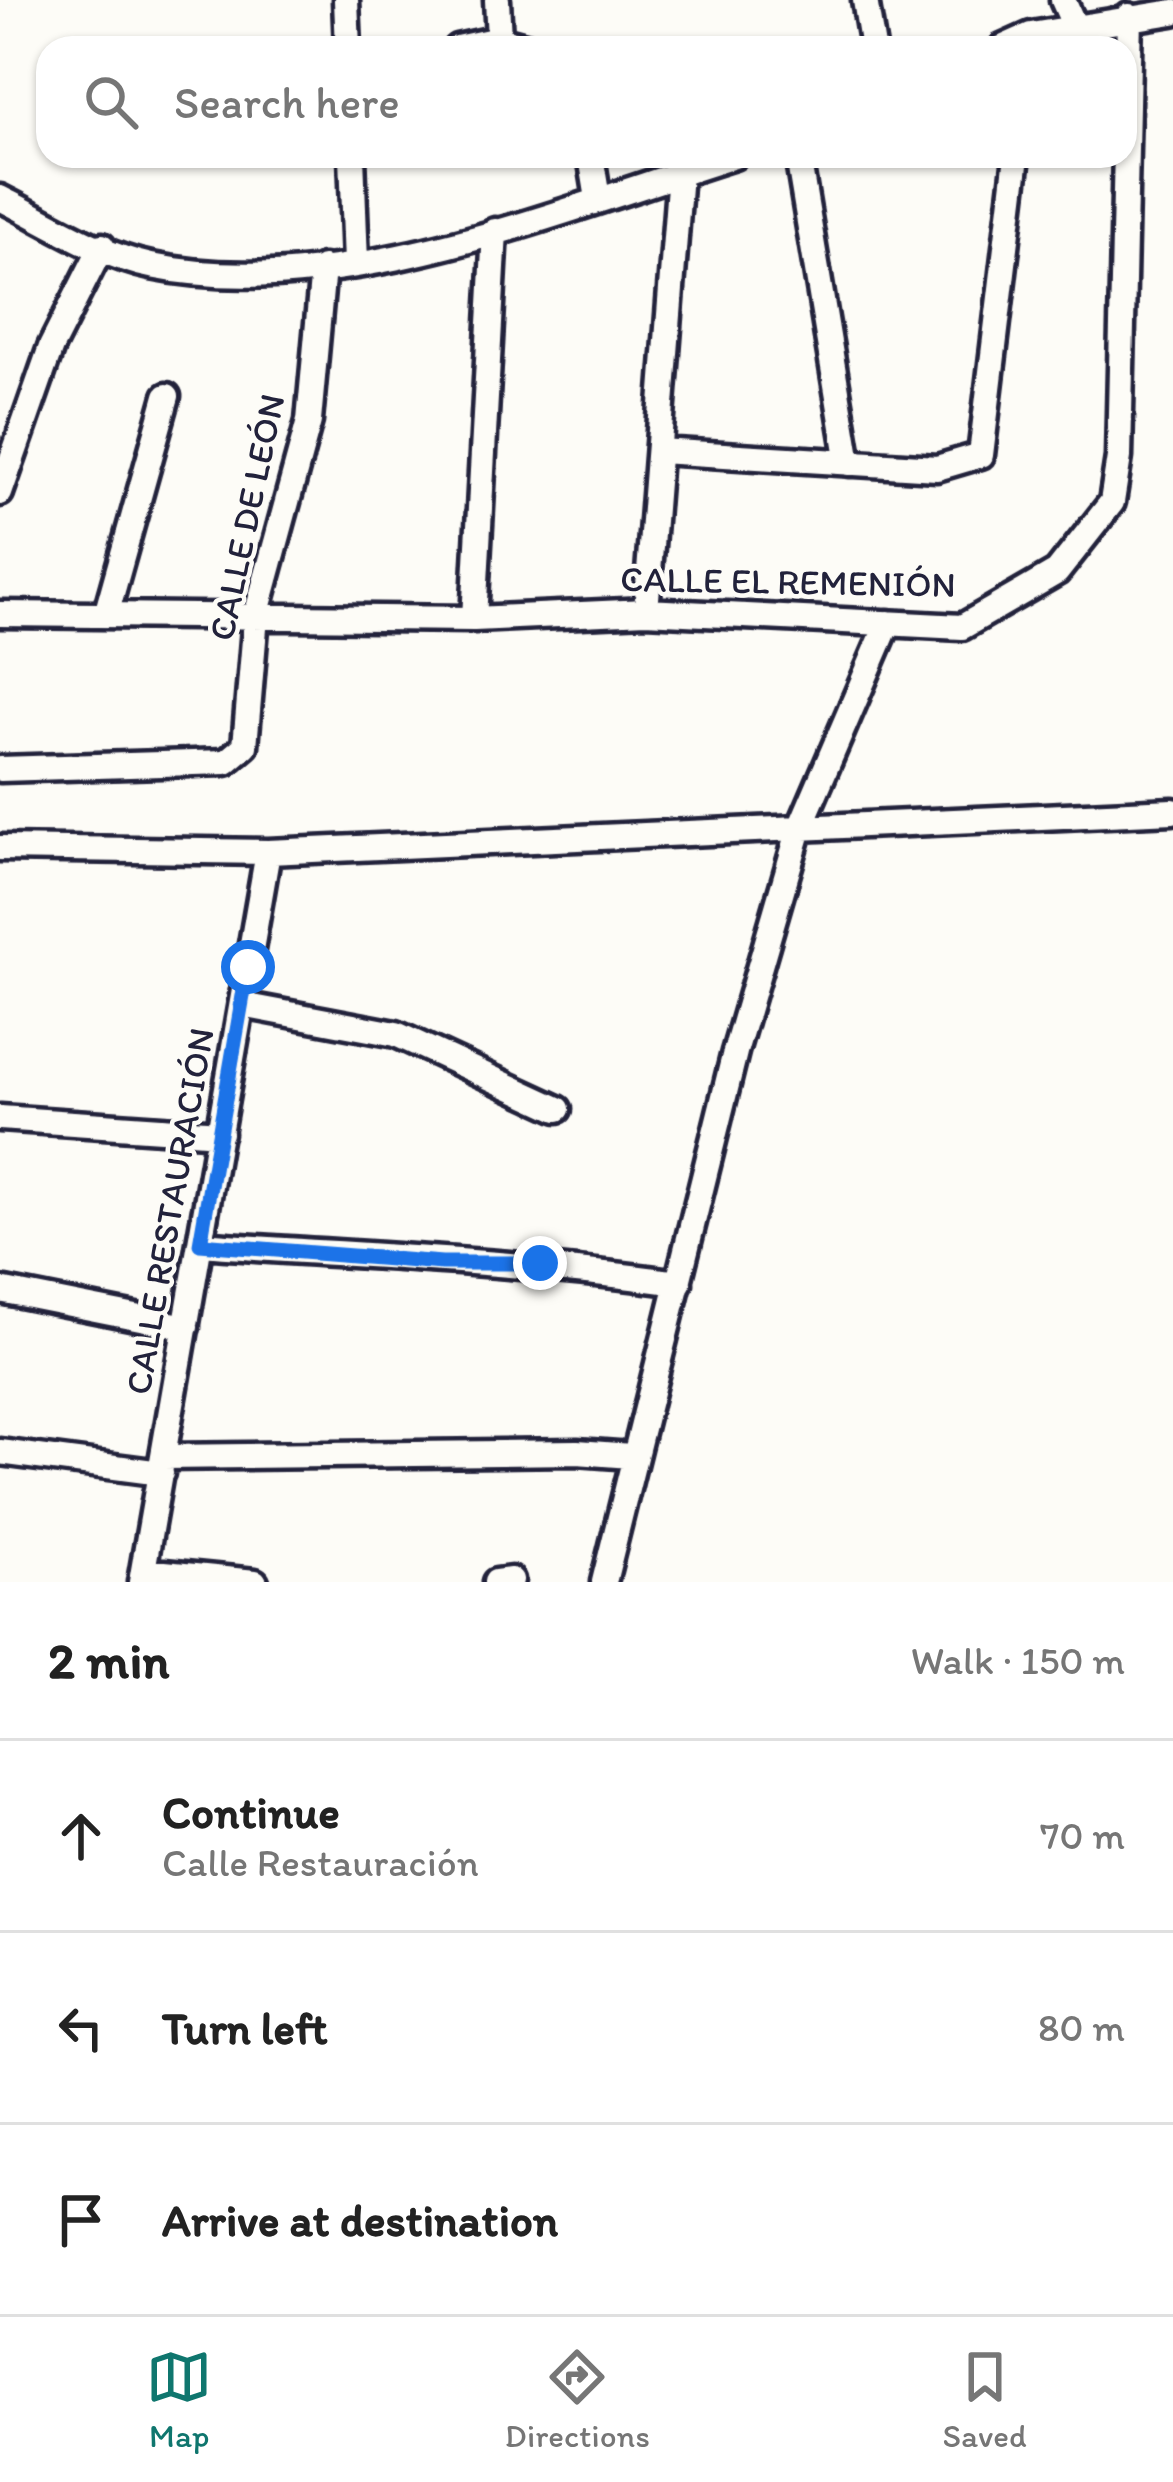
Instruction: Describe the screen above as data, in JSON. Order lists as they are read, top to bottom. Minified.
{"streets":{"street":["CALLE DE LEÓN","CALLE EL REMENIÓN","CALLE RESTAURACIÓN"]},"crossings":[["CALLE DE LEÓN","CALLE EL REMENIÓN"]],"page":{"search":"Search here","heading":["2 min","Walk · 150 m"],"list":[["Continue","Calle Restauración","70 m"],["Turn left","80 m"],"Arrive at destination"],"nav":["Map","Directions","Saved"]}}
